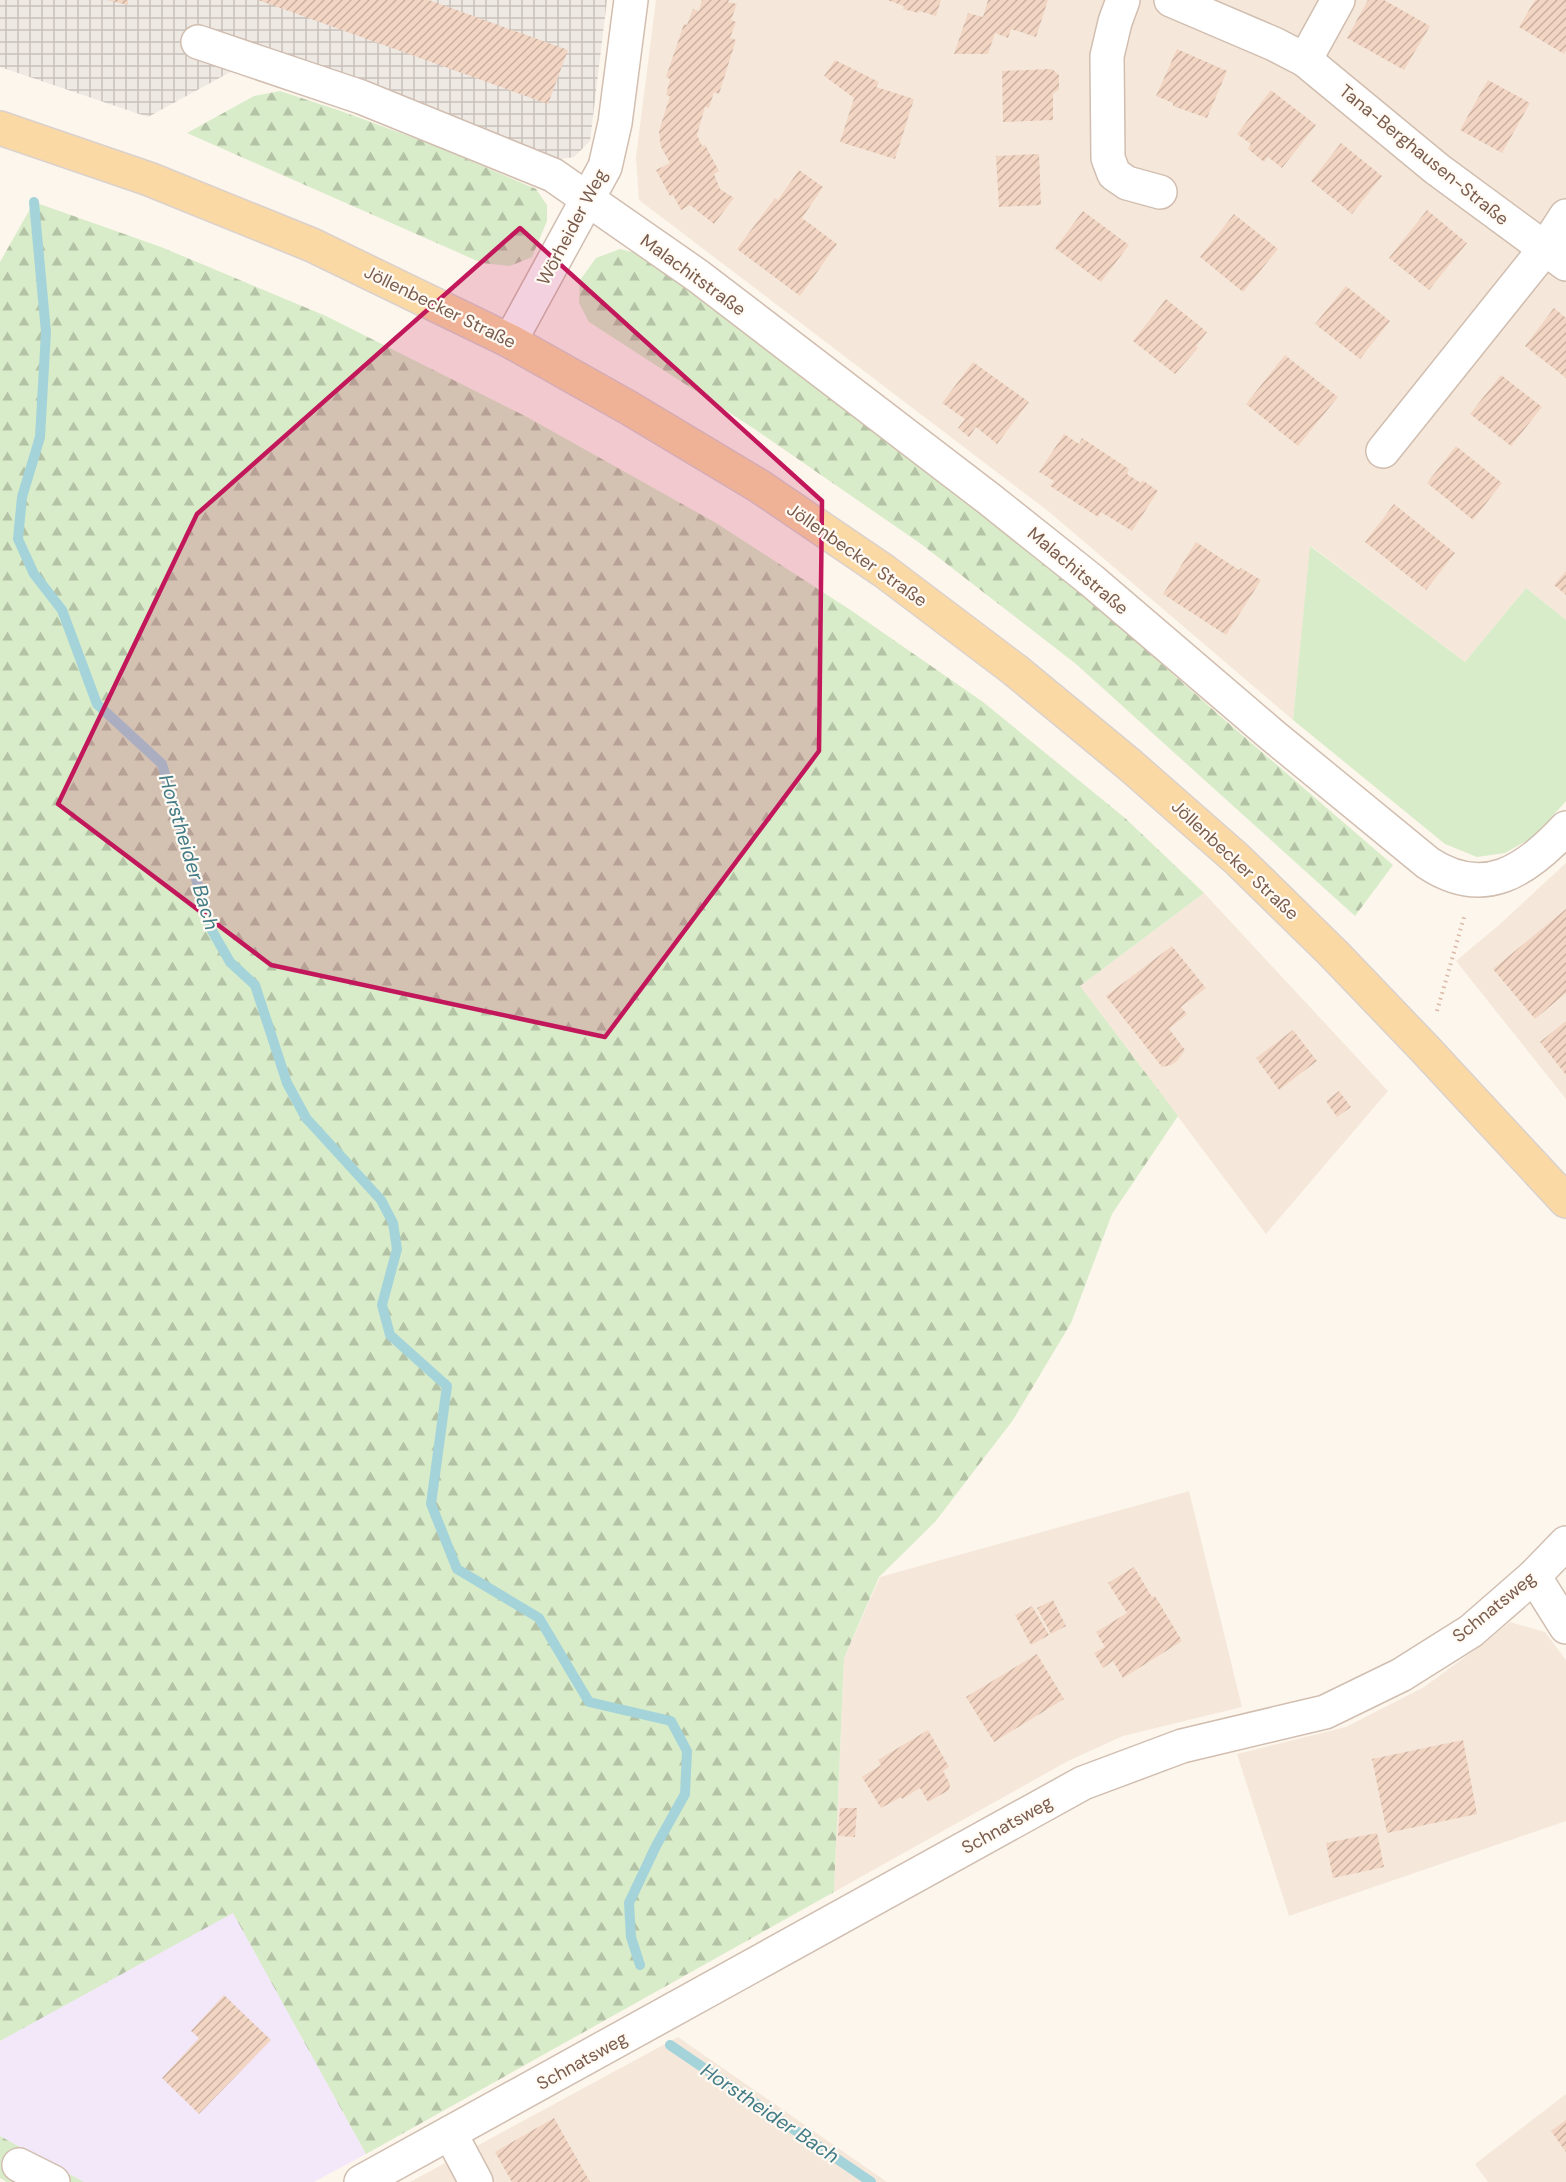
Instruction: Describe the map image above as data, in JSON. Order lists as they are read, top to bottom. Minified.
{"streets":{"main road":["Jöllenbecker Straße"],"street":["Tana-Berghausen-Straße","Wörheider Weg","Malachitstraße","Schnatsweg"]},"crossings":[["Wörheider Weg","Malachitstraße"],["Wörheider Weg","Jöllenbecker Straße"]],"water":["Horstheider Bach"]}
